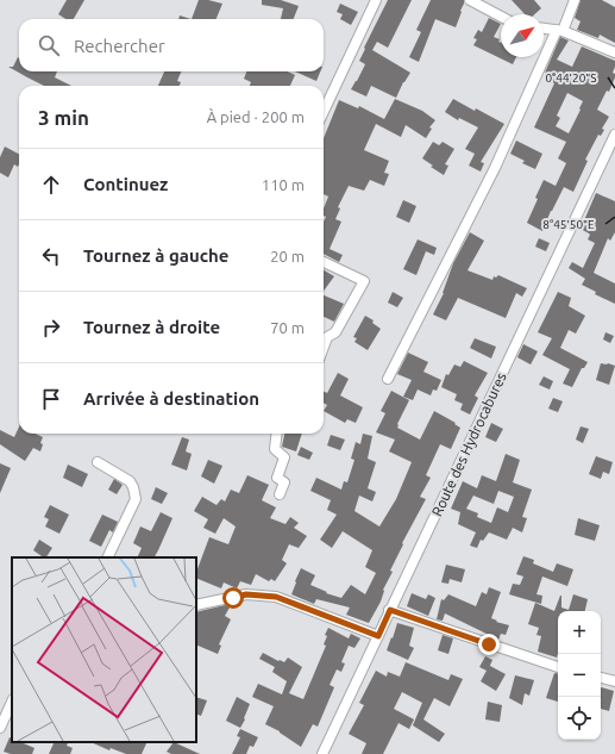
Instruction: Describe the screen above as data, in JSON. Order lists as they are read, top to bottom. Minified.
{"streets":{"street":["Route des Hydrocabures"]},"north":"top right","page":{"search":"Rechercher","heading":["3 min","À pied · 200 m"],"list":[["Continuez","110 m"],["Tournez à gauche","20 m"],["Tournez à droite","70 m"],"Arrivée à destination"],"map_buttons":["+","−"]},"coordinates":["0°44'20\"S","8°45'50\"E"]}
